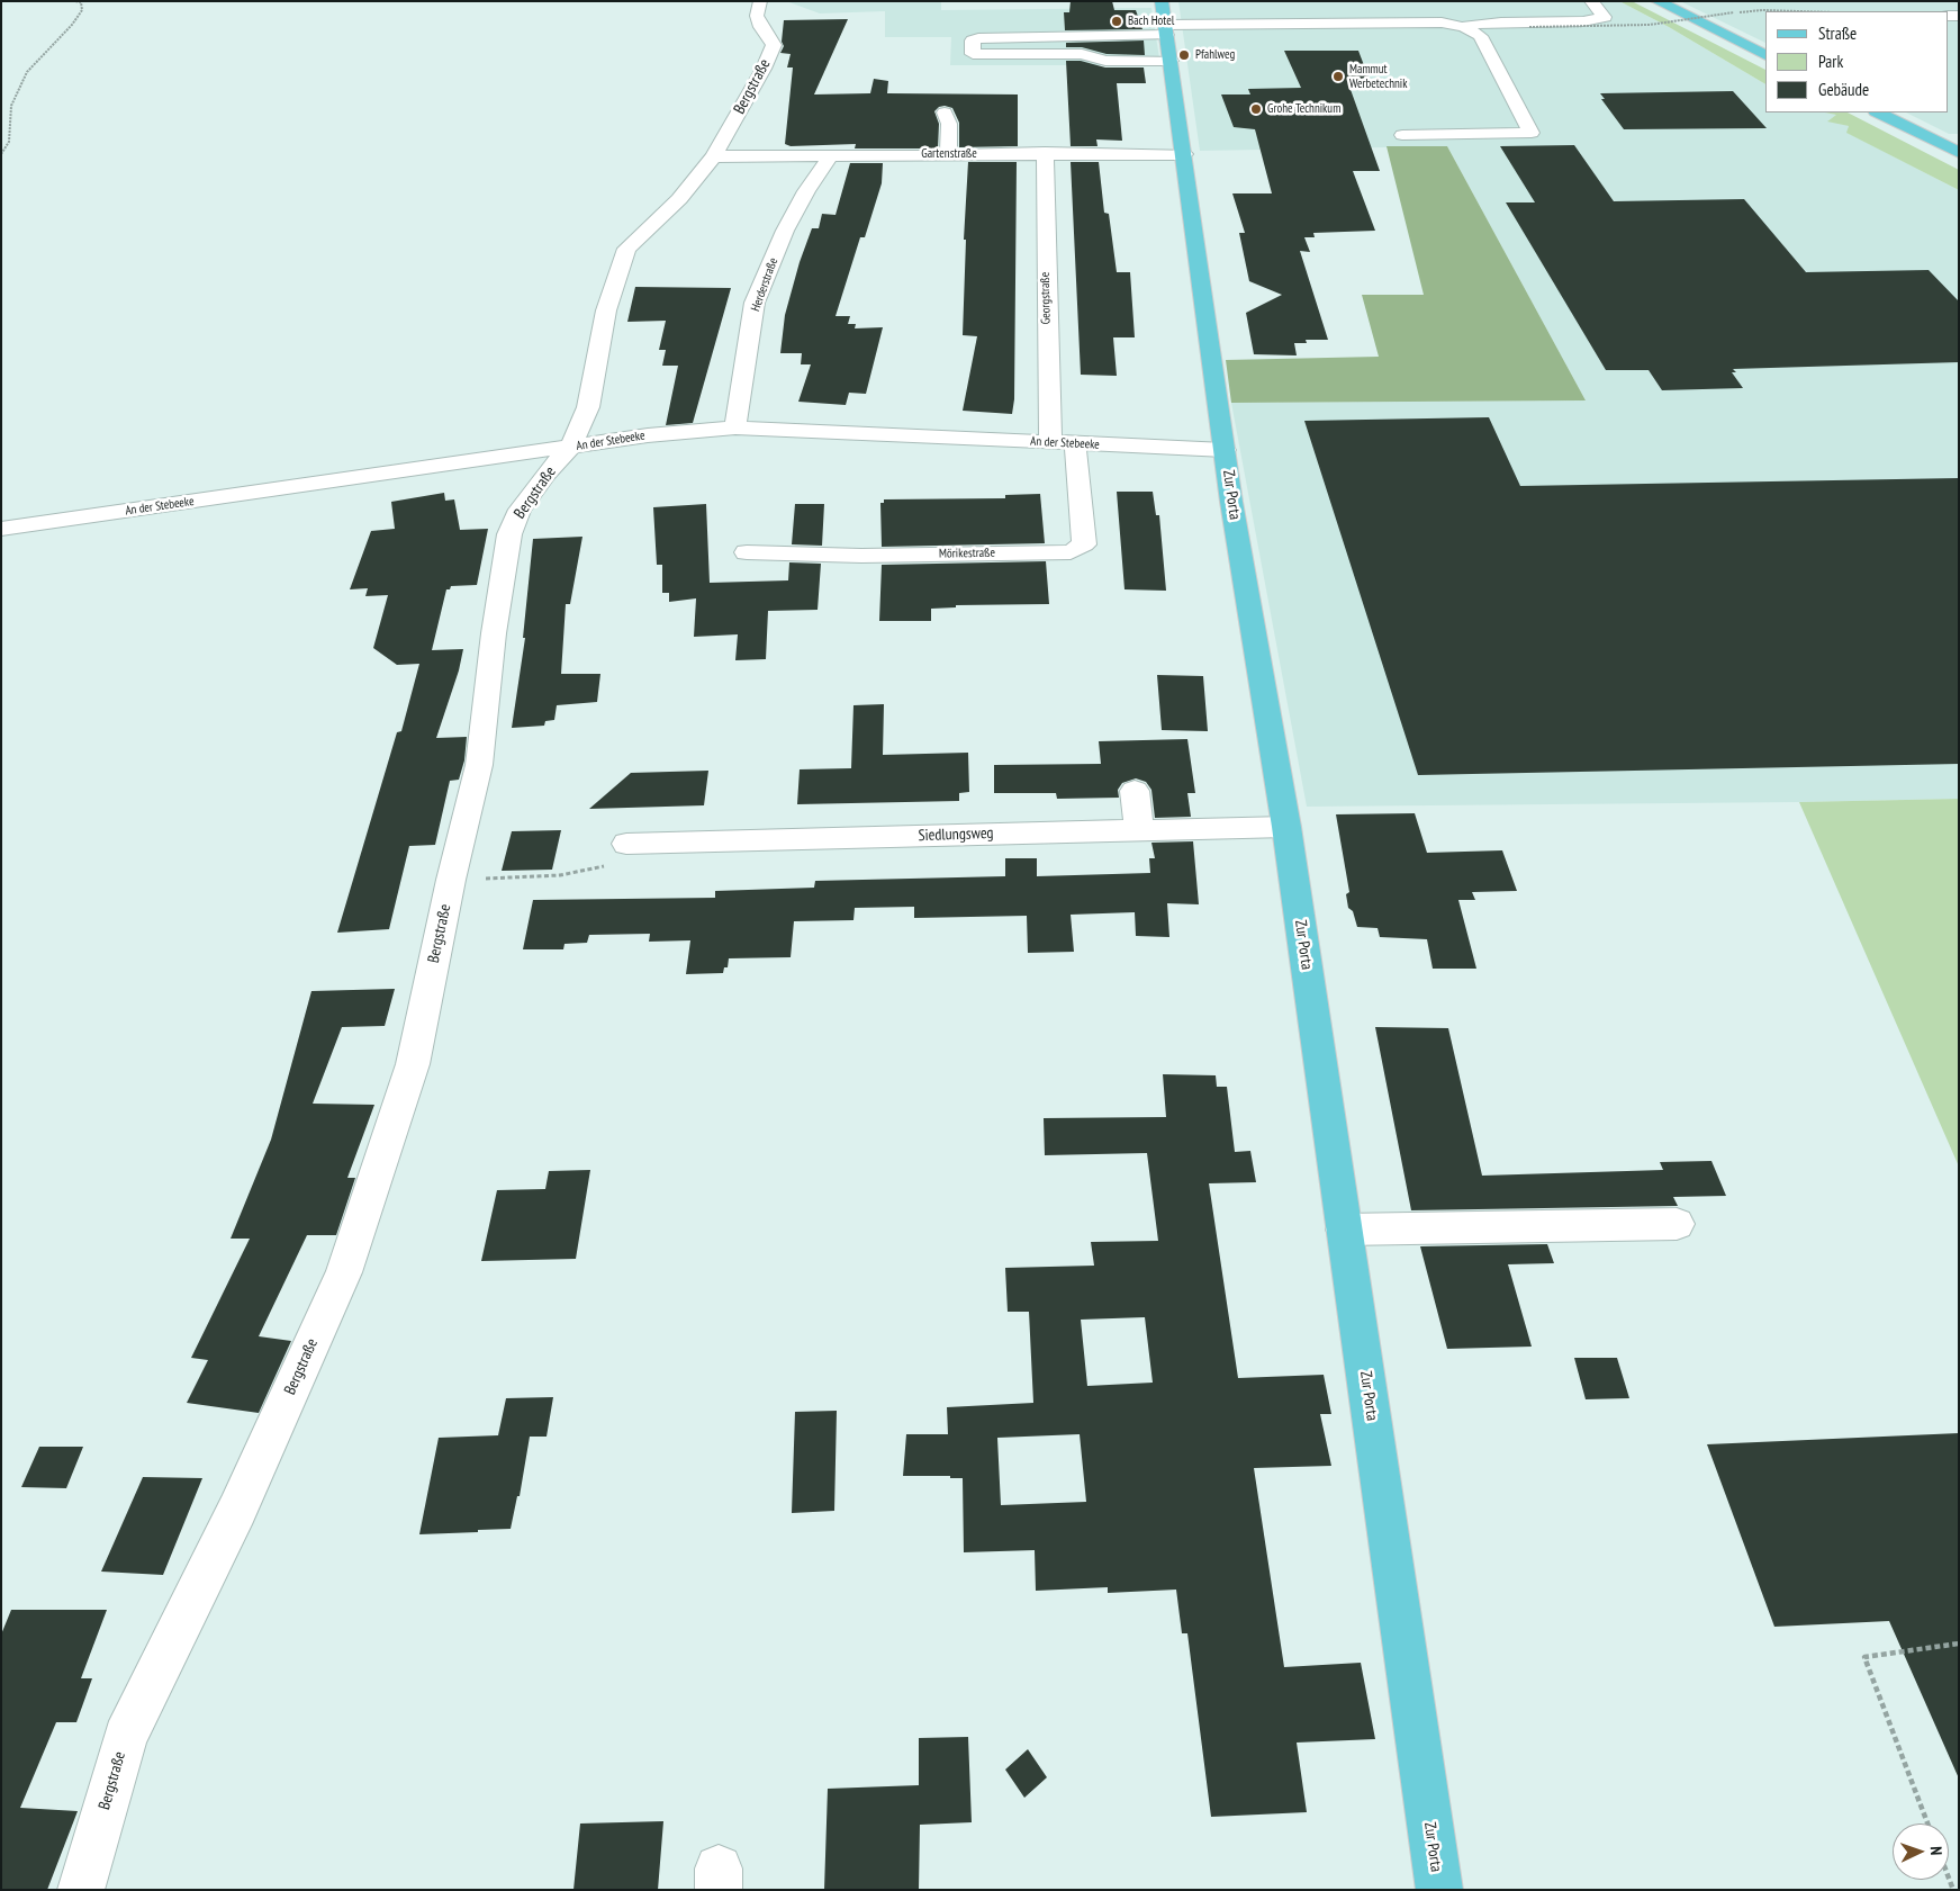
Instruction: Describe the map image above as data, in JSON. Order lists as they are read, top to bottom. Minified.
{"streets":{"main road":["Zur Porta"],"street":["Bergstraße","Gartenstraße","Herderstraße","Georgstraße","An der Stebeeke","Mörikestraße","Siedlungsweg"]},"crossings":[["Bergstraße","Gartenstraße"],["Bergstraße","An der Stebeeke"],["Gartenstraße","Herderstraße"],["Gartenstraße","Georgstraße"],["Gartenstraße","Zur Porta"],["Herderstraße","An der Stebeeke"],["Georgstraße","An der Stebeeke"],["An der Stebeeke","Zur Porta"],["An der Stebeeke","Mörikestraße"],["Zur Porta","Siedlungsweg"]],"places":["Bach Hotel","Pfahlweg","Mammut Werbetechnik","Grohe Technikum"],"legend":["Straße","Park","Gebäude"],"north":"right"}
